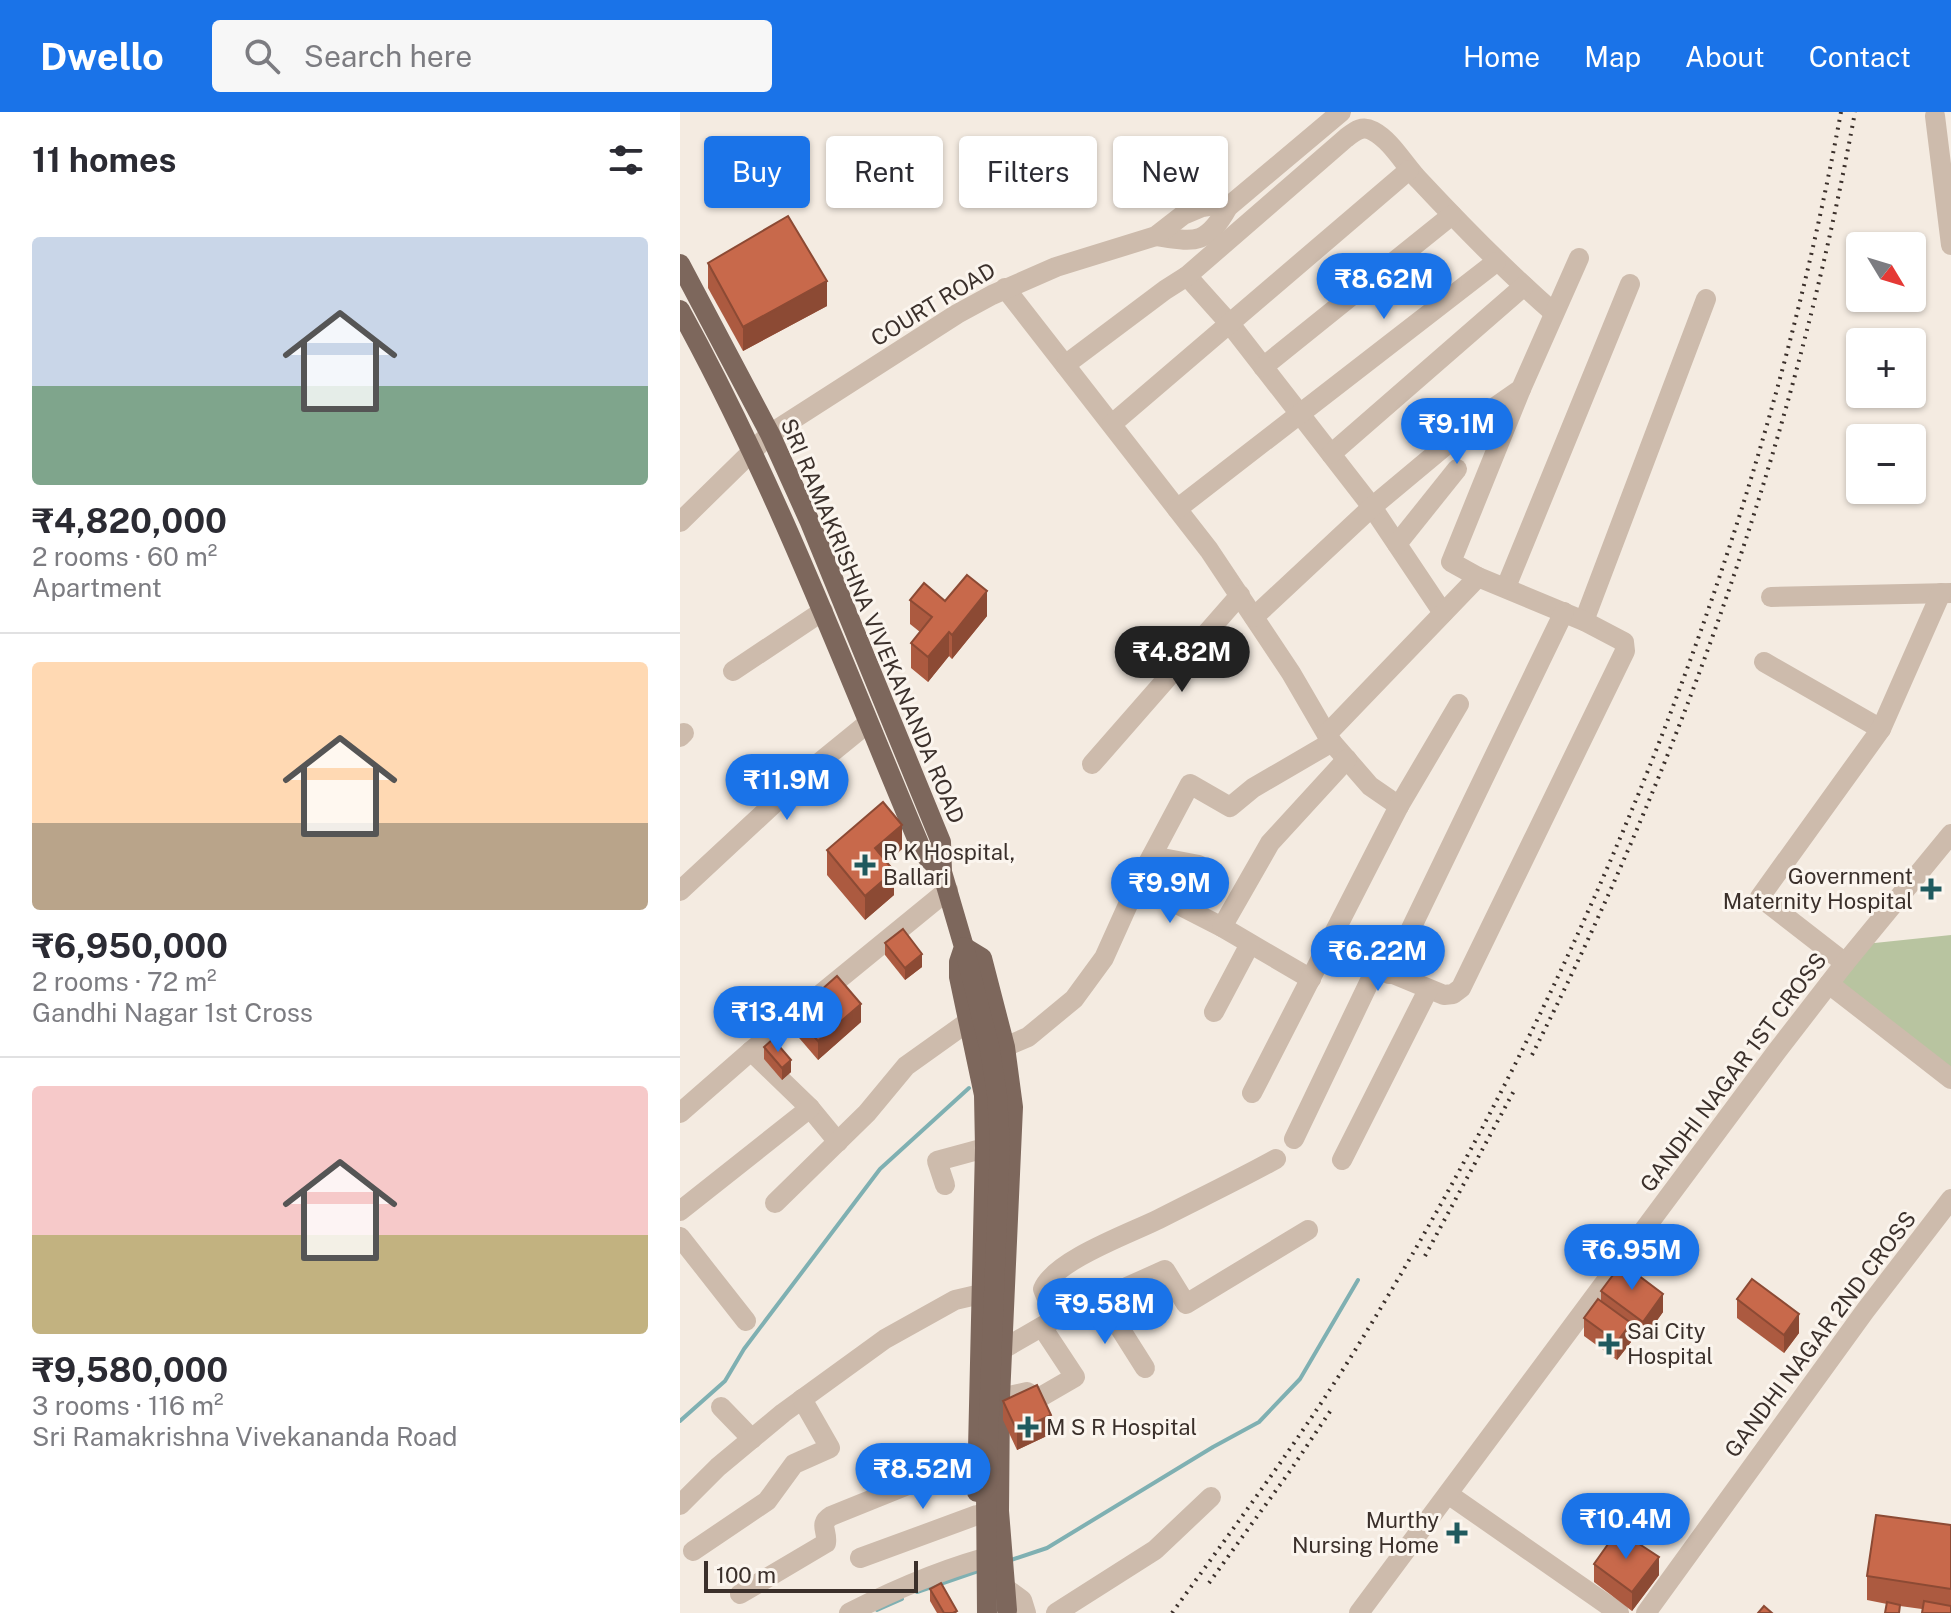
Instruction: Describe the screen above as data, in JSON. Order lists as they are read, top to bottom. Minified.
{"streets":{"main road":["SRI RAMAKRISHNA VIVEKANANDA ROAD"],"street":["COURT ROAD","GANDHI NAGAR 1ST CROSS","GANDHI NAGAR 2ND CROSS"]},"crossings":[["COURT ROAD","SRI RAMAKRISHNA VIVEKANANDA ROAD"]],"places":{"health":["R K Hospital, Ballari","Government Maternity Hospital","Sai City Hospital","M S R Hospital","Murthy Nursing Home"]},"scale_bar":"100 m","north":"bottom right","page":{"header":"Dwello","search":"Search here","nav":["Home","Map","About","Contact"],"heading":"11 homes","chip":["Buy","Rent","Filters","New"],"list":[{"name":"₹4,820,000","note":"2 rooms · 60 m² · Apartment"},{"name":"₹6,950,000","note":"2 rooms · 72 m² · Gandhi Nagar 1st Cross"},{"name":"₹9,580,000","note":"3 rooms · 116 m² · Sri Ramakrishna Vivekananda Road"}],"map_buttons":["+","−"],"price":["₹8.62M","₹9.1M","₹4.82M","₹11.9M","₹9.9M","₹6.22M","₹13.4M","₹6.95M","₹9.58M","₹8.52M","₹10.4M"],"scale":"100 m"}}
